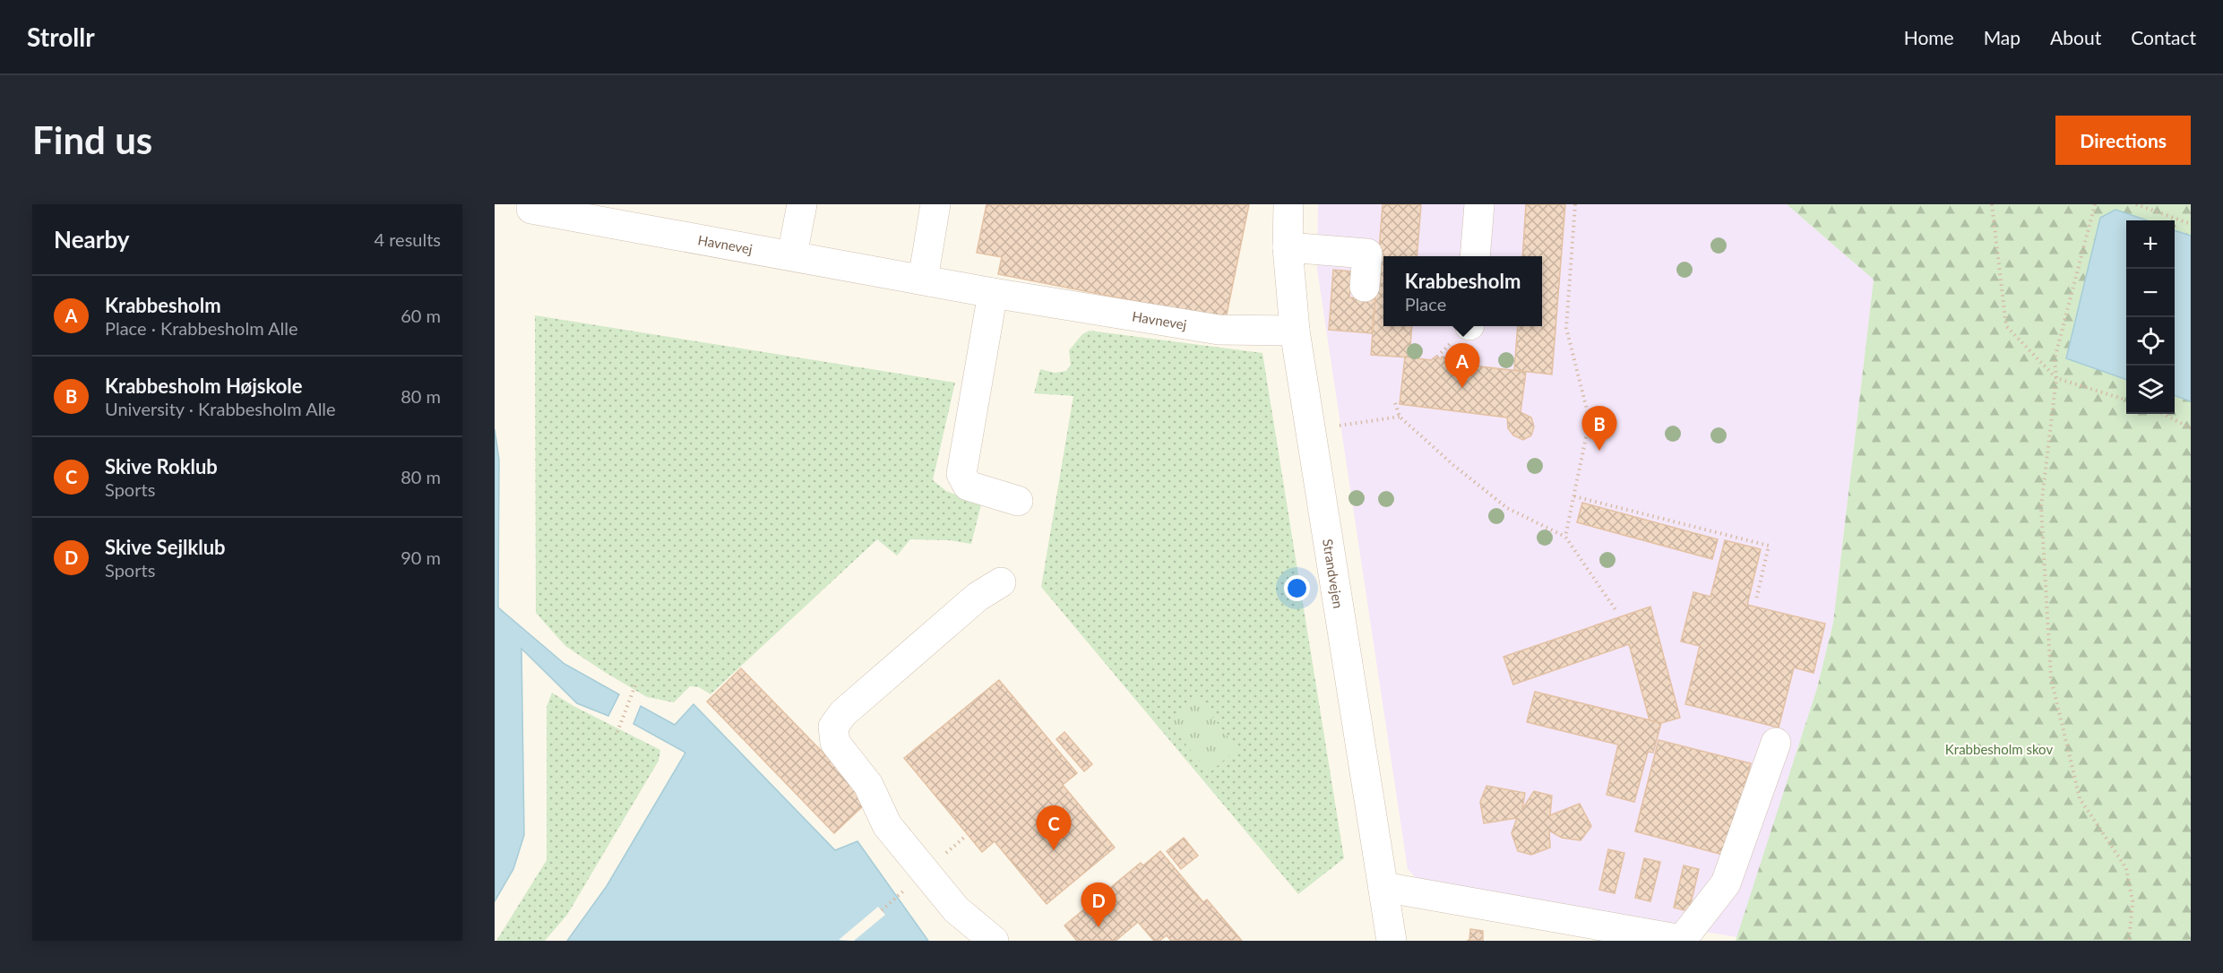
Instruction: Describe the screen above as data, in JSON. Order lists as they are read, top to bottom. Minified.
{"streets":{"street":["Havnevej","Strandvejen"]},"crossings":[["Havnevej","Strandvejen"]],"parks":["Krabbesholm skov"],"page":{"header":"Strollr","nav":["Home","Map","About","Contact"],"buttons":"Directions","title":"Find us","heading":["Nearby","4 results"],"map_buttons":["+","−"],"popup":["Krabbesholm","Place"],"list":[{"mark":"A","name":"Krabbesholm","note":"Place · Krabbesholm Alle","value":"60 m"},{"mark":"B","name":"Krabbesholm Højskole","note":"University · Krabbesholm Alle","value":"80 m"},{"mark":"C","name":"Skive Roklub","note":"Sports","value":"80 m"},{"mark":"D","name":"Skive Sejlklub","note":"Sports","value":"90 m"}],"pins":["A","B","C","D"]}}
